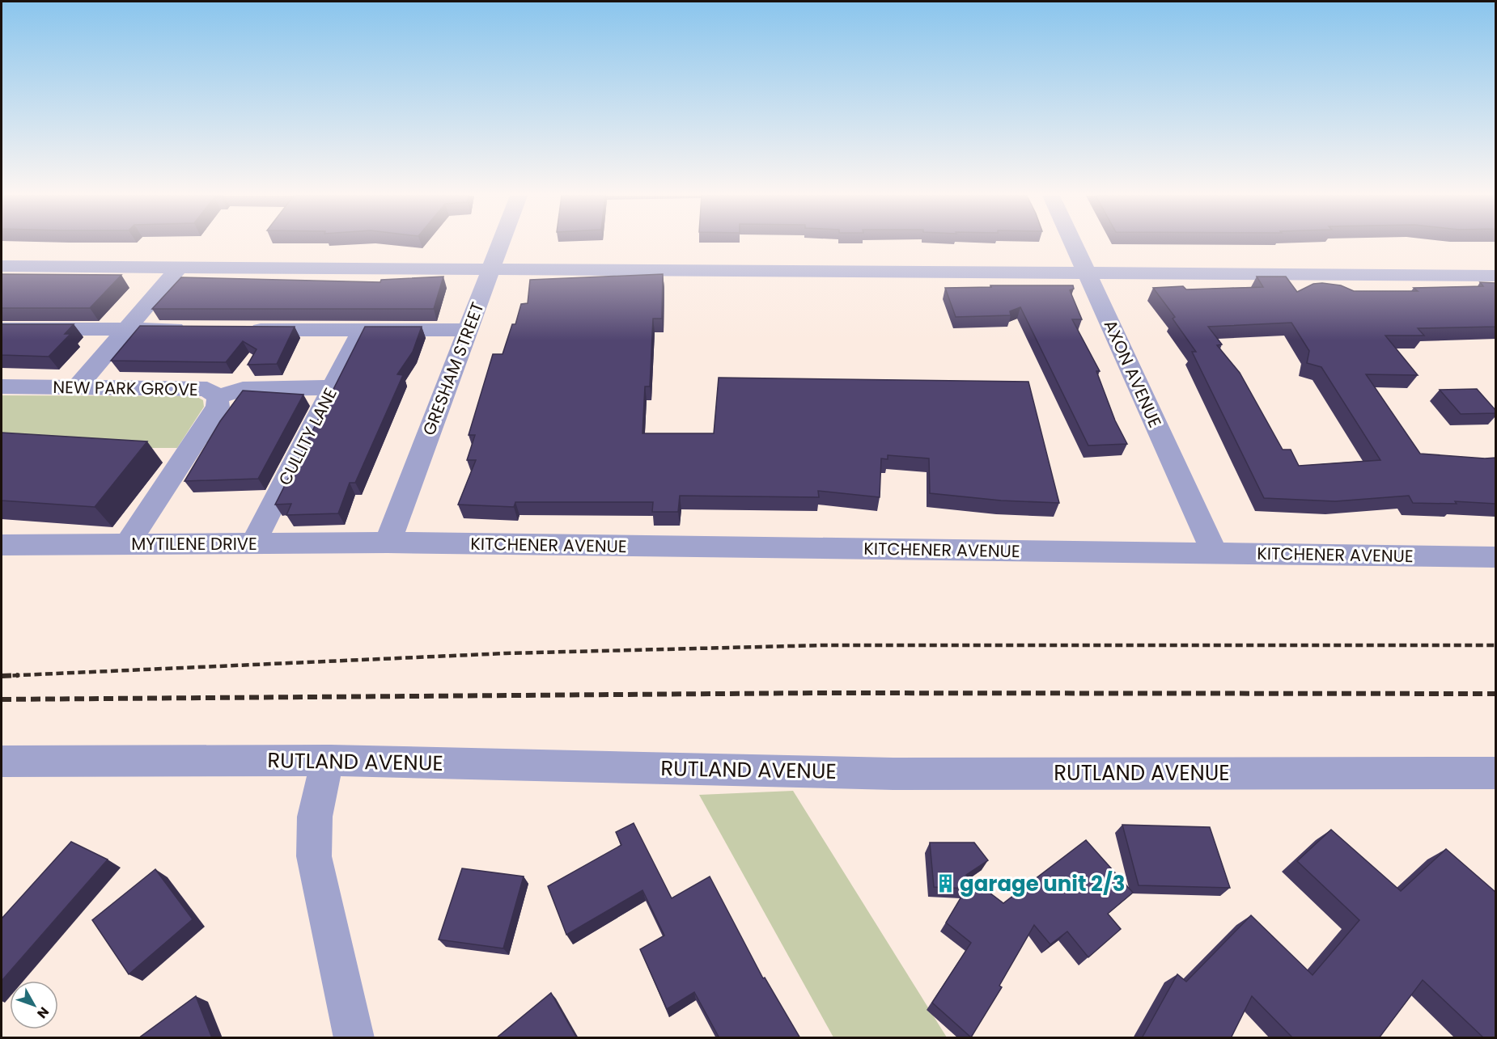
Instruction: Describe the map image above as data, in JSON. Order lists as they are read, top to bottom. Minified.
{"streets":{"street":["GRESHAM STREET","AXON AVENUE","NEW PARK GROVE","CULLITY LANE","MYTILENE DRIVE","KITCHENER AVENUE","RUTLAND AVENUE"]},"crossings":[["GRESHAM STREET","MYTILENE DRIVE"],["GRESHAM STREET","KITCHENER AVENUE"],["AXON AVENUE","KITCHENER AVENUE"],["NEW PARK GROVE","CULLITY LANE"],["CULLITY LANE","MYTILENE DRIVE"],["MYTILENE DRIVE","KITCHENER AVENUE"]],"places":{"building":["garage unit 2/3"]},"north":"bottom right"}
